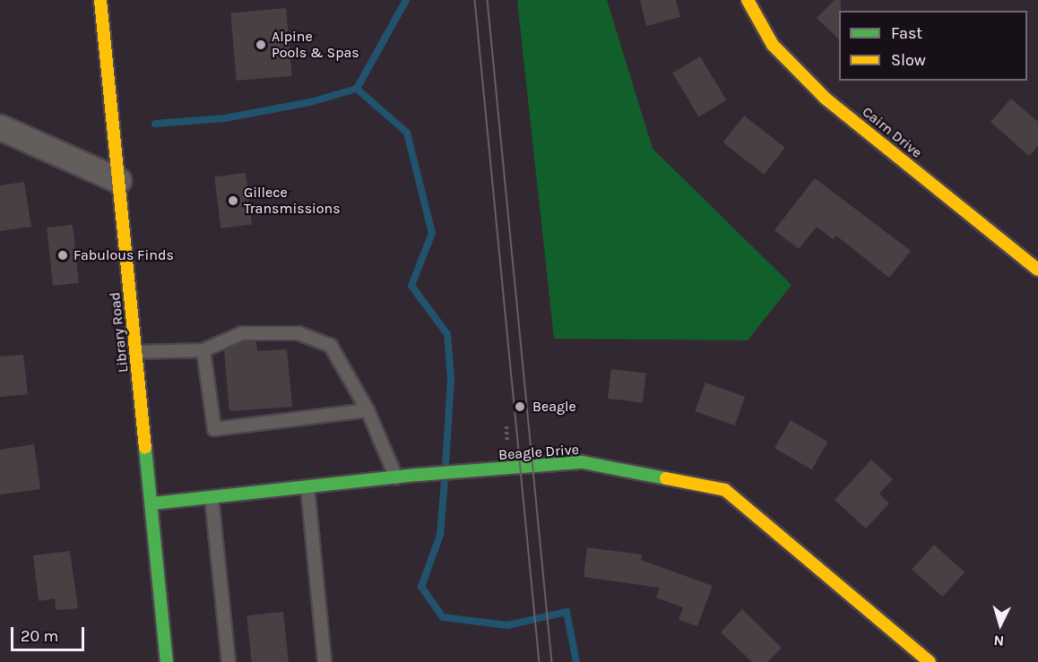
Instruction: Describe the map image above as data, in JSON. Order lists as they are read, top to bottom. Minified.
{"streets":{"street":["Cairn Drive","Library Road","Beagle Drive"]},"crossings":[["Library Road","Beagle Drive"]],"places":["Alpine Pools & Spas","Gillece Transmissions","Fabulous Finds","Beagle"],"legend":["Fast","Slow"],"scale_bar":"20 m","north":"bottom"}
